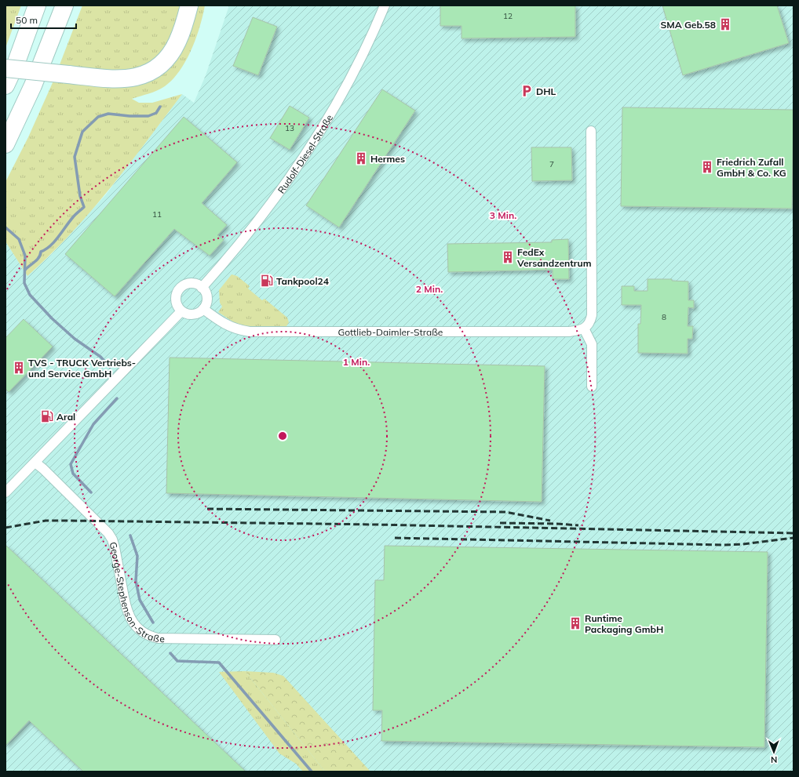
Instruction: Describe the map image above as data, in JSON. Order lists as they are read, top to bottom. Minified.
{"streets":{"street":["Rudolf-Diesel-Straße","Gottlieb-Daimler-Straße","George-Stephenson-Straße"]},"crossings":[["Rudolf-Diesel-Straße","Gottlieb-Daimler-Straße"]],"places":{"building":["SMA Geb.58","Hermes","Friedrich Zufall GmbH & Co. KG","FedEx Versandzentrum","TVS - TRUCK Vertriebs- und Service GmbH","Runtime Packaging GmbH"],"parking":["DHL"],"fuel station":["Tankpool24","Aral"]},"house_numbers":["12","13","7","11","8"],"scale_bar":"50 m","north":"bottom","rings":["3 Min.","2 Min.","1 Min."]}
